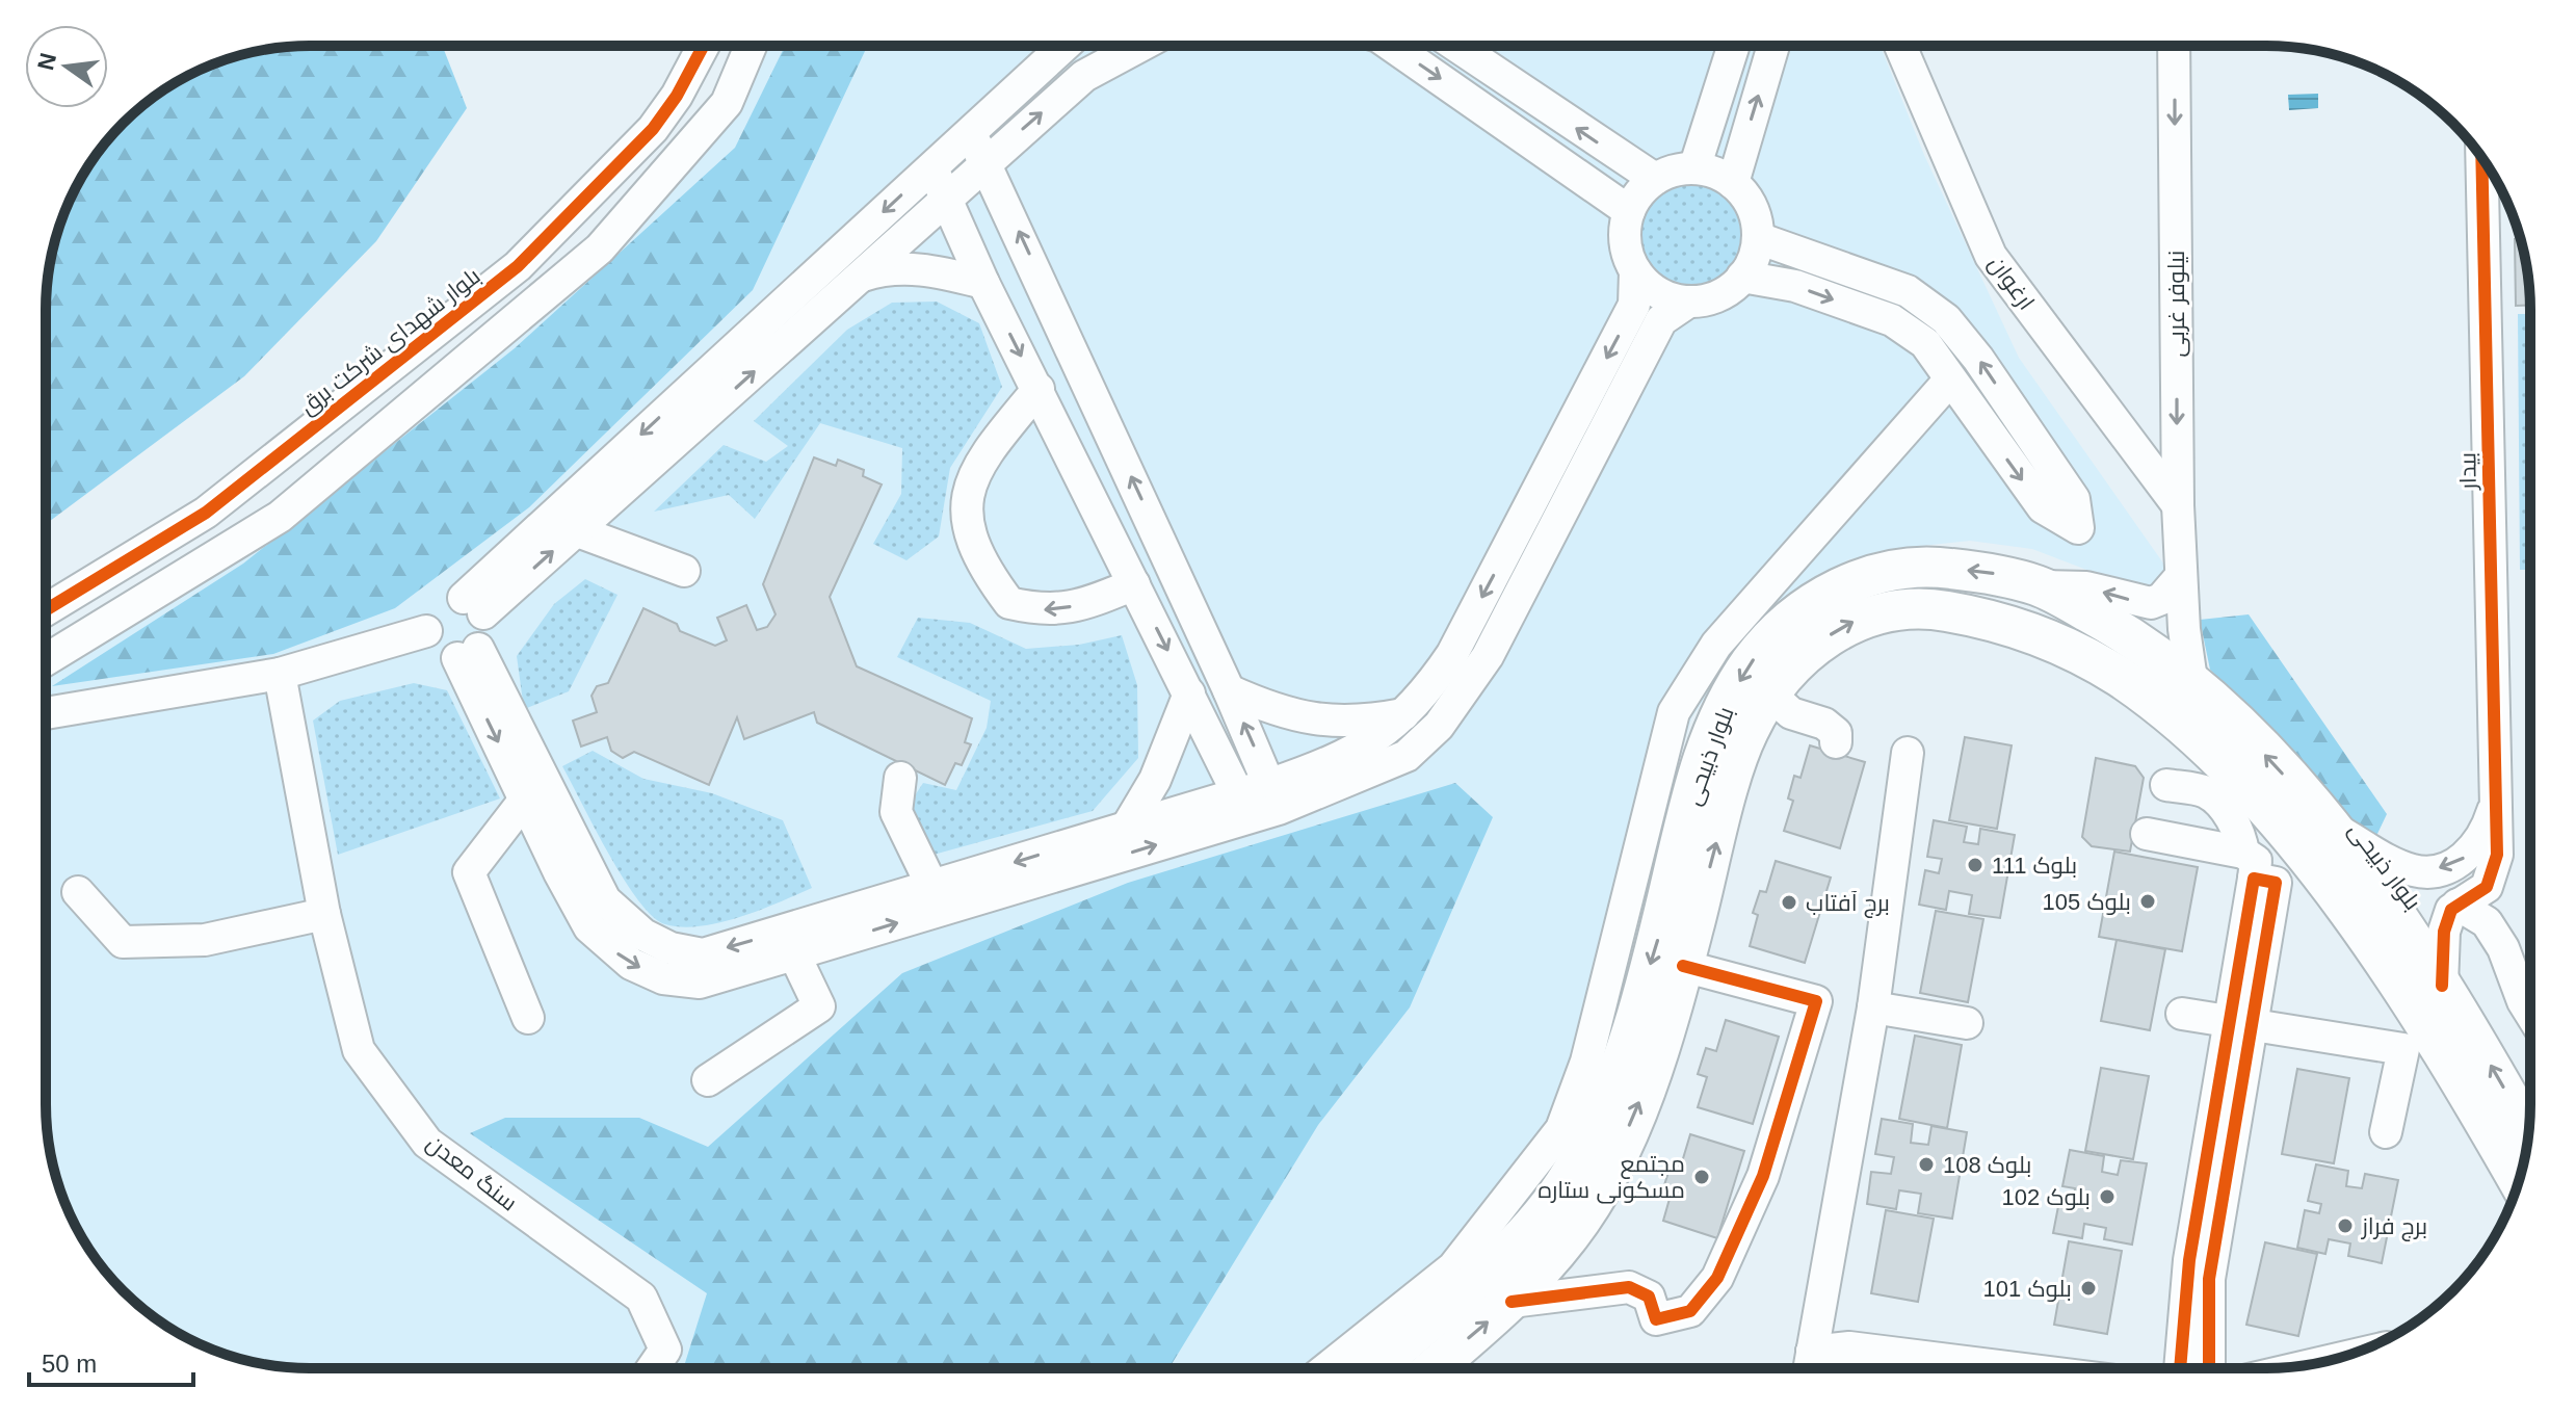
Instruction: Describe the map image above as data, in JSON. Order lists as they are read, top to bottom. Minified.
{"streets":{"main road":["بلوار ذبیحی"],"street":["ارغوان","نیلوفر غربی","بلوار شهدای شرکت برق","بیدار","سنگ معدن"]},"crossings":[["ارغوان","نیلوفر غربی"],["نیلوفر غربی","بلوار ذبیحی"]],"one_way":["نیلوفر غربی"],"places":["بلوک 111","بلوک 105","برج آفتاب","بلوک 108","مجتمع مسکونی ستاره","بلوک 102","برج فراز","بلوک 101"],"scale_bar":"50 m","north":"left"}
